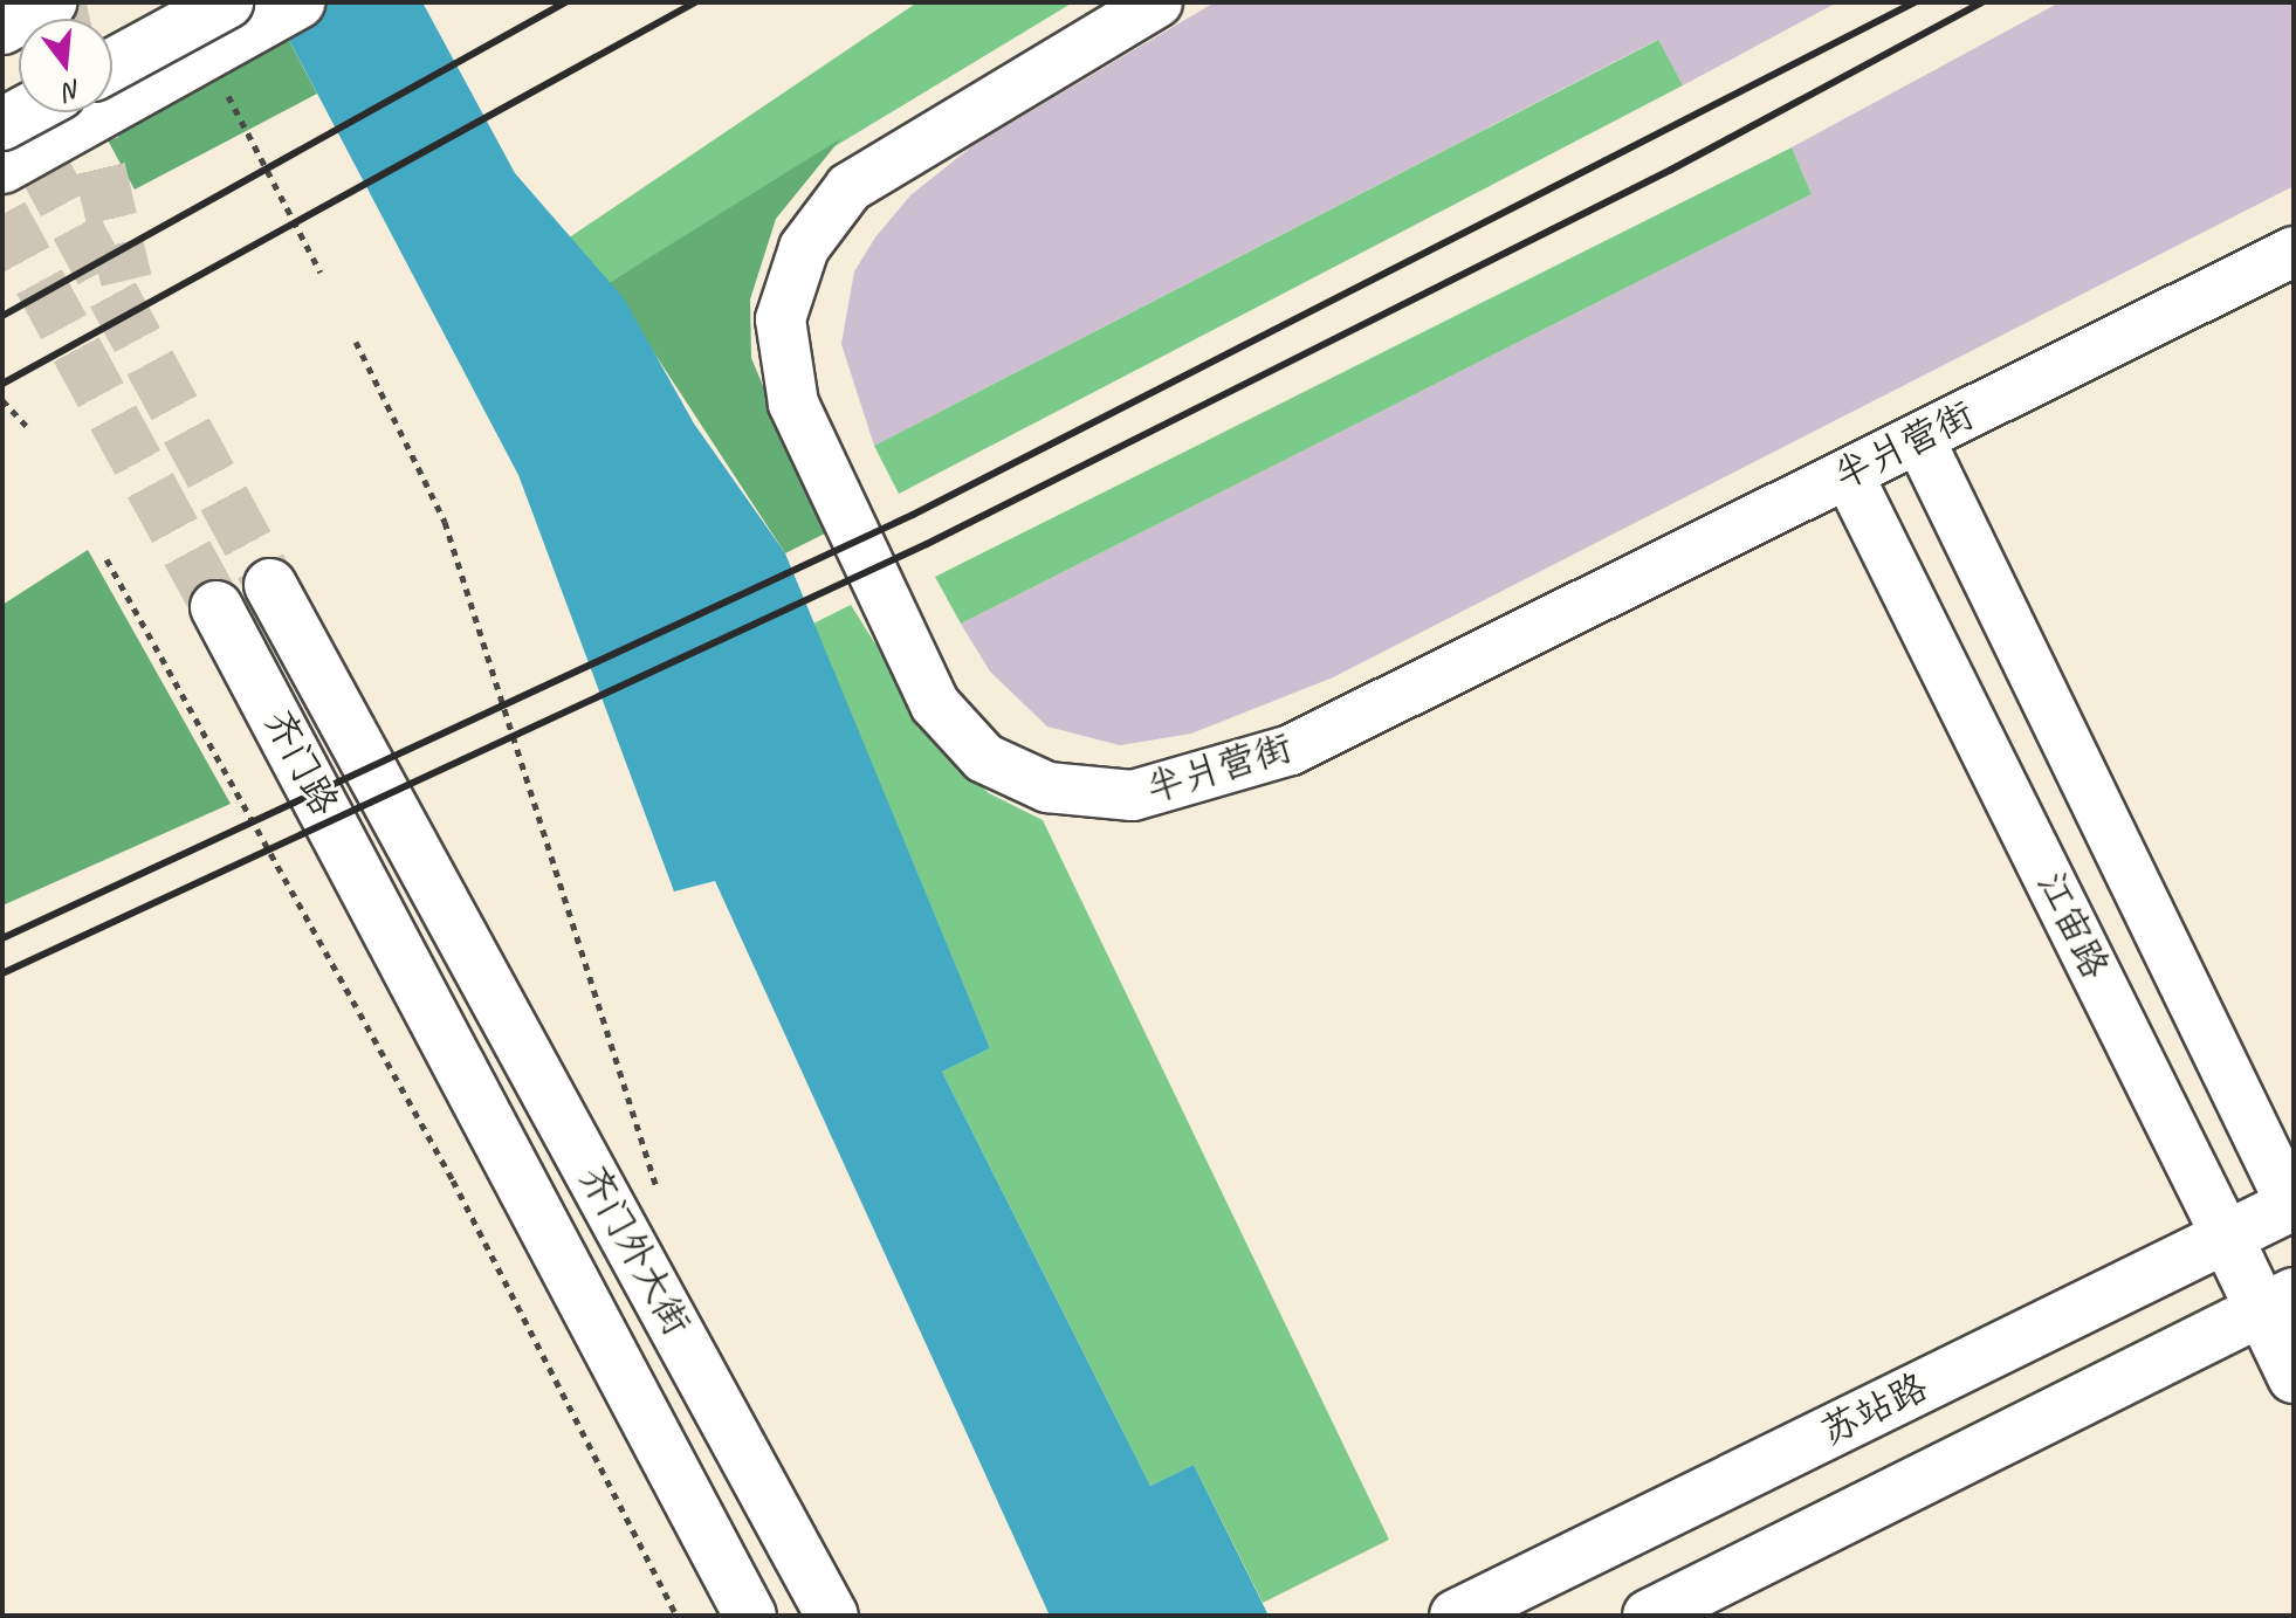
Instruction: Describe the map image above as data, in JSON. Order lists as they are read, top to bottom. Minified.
{"streets":{"main road":["齐门路","江宙路","齐门外大街","苏站路"],"street":["半爿营街"]},"crossings":[["半爿营街","江宙路"],["齐门路","齐门外大街"],["江宙路","苏站路"]],"north":"bottom"}
